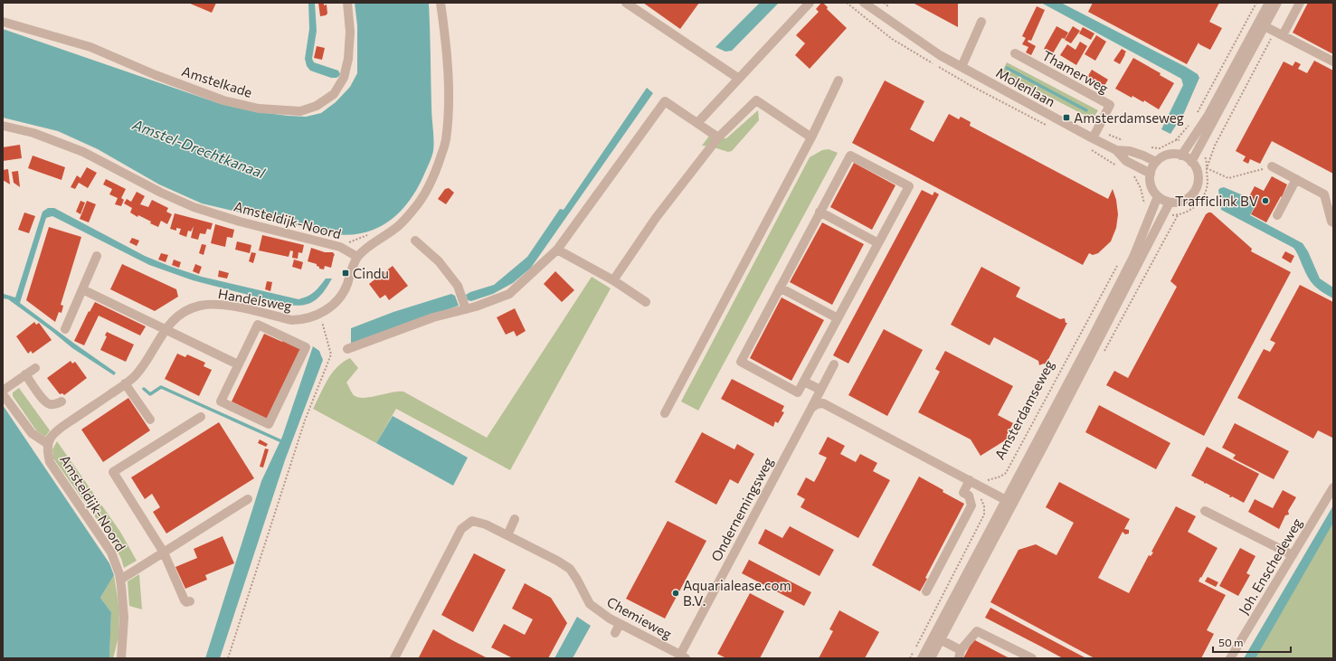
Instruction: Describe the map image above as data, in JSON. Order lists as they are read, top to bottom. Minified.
{"streets":{"street":["Thamerweg","Amstelkade","Molenlaan","Amsteldijk-Noord","Handelsweg","Amsterdamseweg","Ondernemingsweg","Joh. Enschedeweg","Chemieweg"]},"crossings":[["Thamerweg","Molenlaan"],["Molenlaan","Amsterdamseweg"],["Amsteldijk-Noord","Handelsweg"],["Ondernemingsweg","Chemieweg"]],"water":["Amstel-Drechtkanaal"],"places":{"transit":["Amsterdamseweg","Cindu"],"other":["Trafficlink BV","Aquarialease.com B.V."]},"scale_bar":"50 m"}
